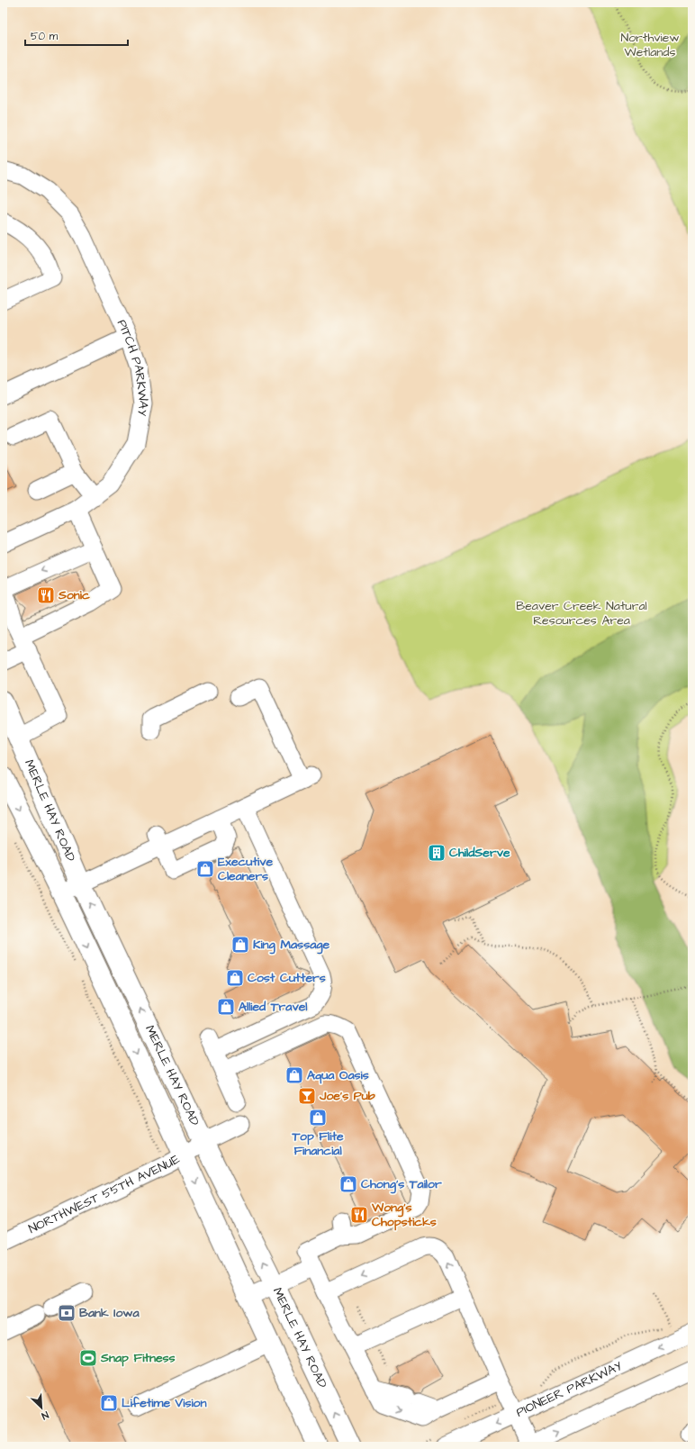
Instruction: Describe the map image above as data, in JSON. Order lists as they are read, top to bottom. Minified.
{"streets":{"main road":["MERLE HAY ROAD"],"street":["PITCH PARKWAY","NORTHWEST 55TH AVENUE","PIONEER PARKWAY"]},"crossings":[["MERLE HAY ROAD","NORTHWEST 55TH AVENUE"]],"parks":["Northview Wetlands","Beaver Creek Natural Resources Area"],"places":{"restaurant":["Sonic","Wong's Chopsticks"],"building":["ChildServe"],"shop":["Executive Cleaners","King Massage","Cost Cutters","Allied Travel","Aqua Oasis","Top Flite Financial","Chong's Tailor","Lifetime Vision"],"bar":["Joe's Pub"],"bank":["Bank Iowa"],"sports":["Snap Fitness"]},"scale_bar":"50 m","north":"bottom right"}
